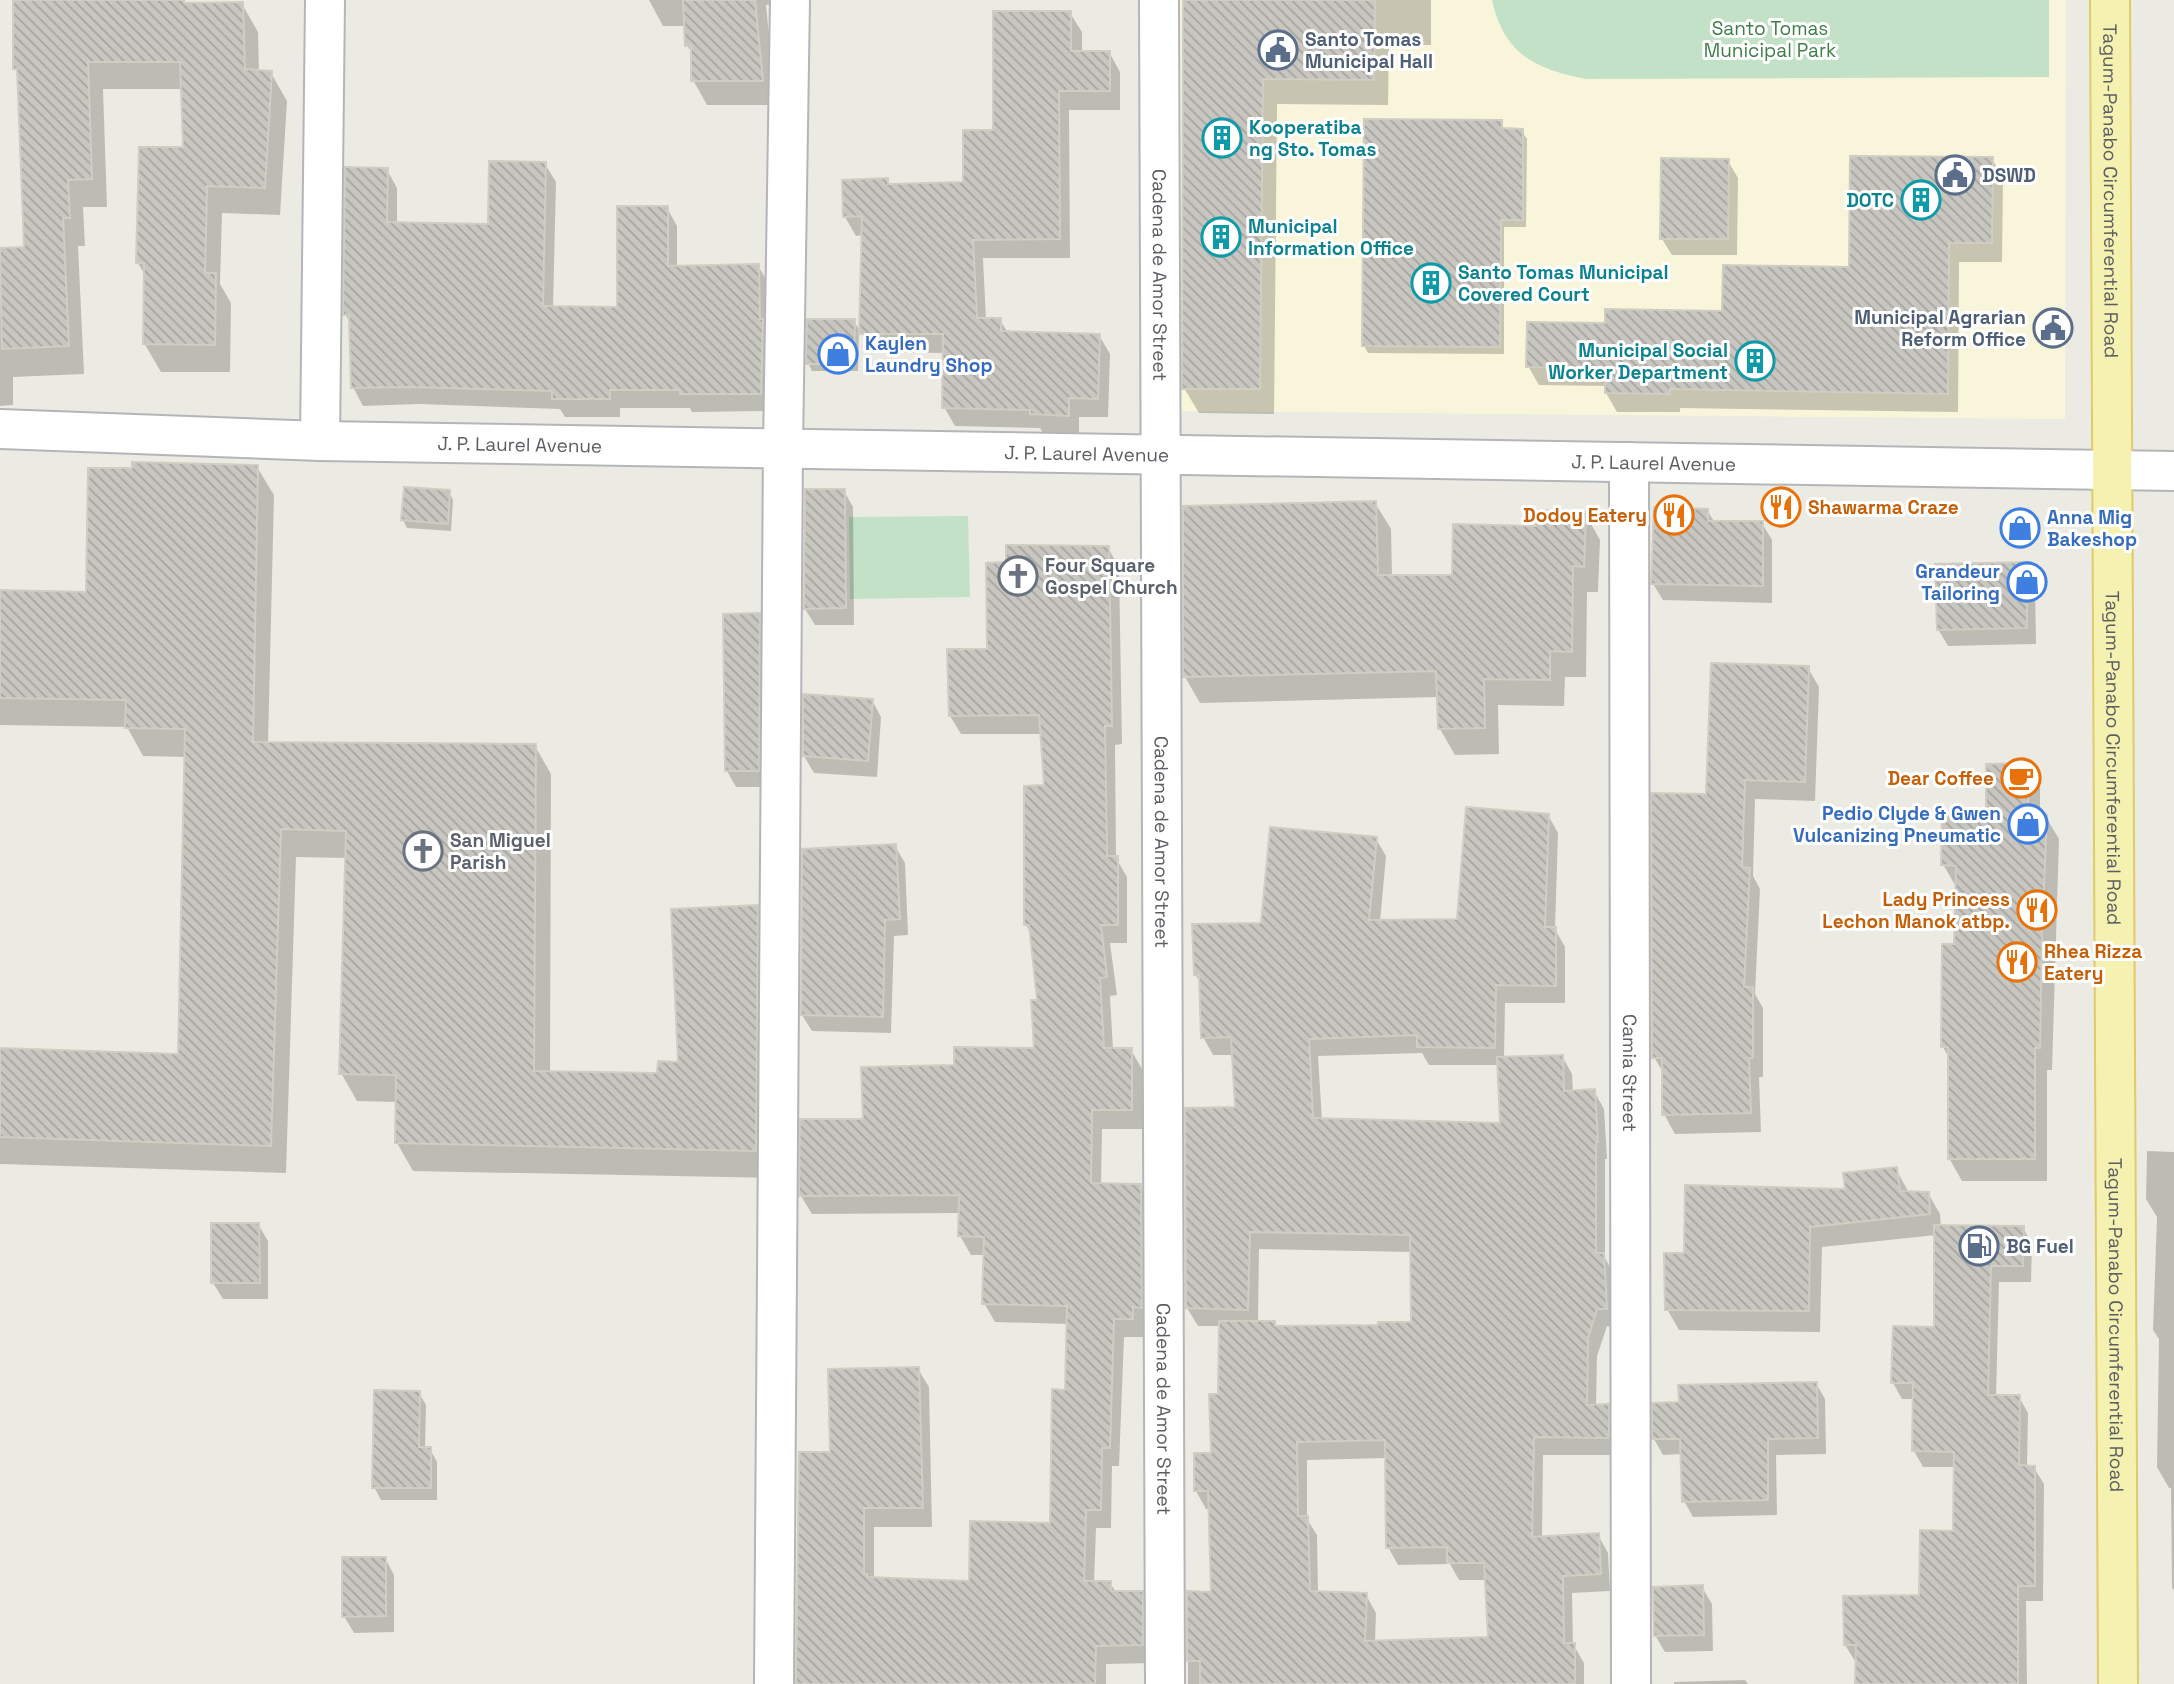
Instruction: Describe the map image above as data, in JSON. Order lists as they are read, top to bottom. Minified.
{"streets":{"main road":["Tagum-Panabo Circumferential Road"],"street":["Cadena de Amor Street","J. P. Laurel Avenue","Camia Street"]},"crossings":[["Tagum-Panabo Circumferential Road","J. P. Laurel Avenue"],["Cadena de Amor Street","J. P. Laurel Avenue"],["J. P. Laurel Avenue","Camia Street"]],"parks":["Santo Tomas Municipal Park"],"places":{"public building":["Santo Tomas Municipal Hall","DSWD","Municipal Agrarian Reform Office"],"building":["Kooperatiba ng Sto. Tomas","DOTC","Municipal Information Office","Santo Tomas Municipal Covered Court","Municipal Social Worker Department"],"shop":["Kaylen Laundry Shop","Anna Mig Bakeshop","Grandeur Tailoring","Pedio Clyde & Gwen Vulcanizing Pneumatic"],"restaurant":["Shawarma Craze","Dodoy Eatery","Lady Princess Lechon Manok atbp.","Rhea Rizza Eatery"],"church":["Four Square Gospel Church","San Miguel Parish"],"cafe":["Dear Coffee"],"fuel station":["BG Fuel"]}}
